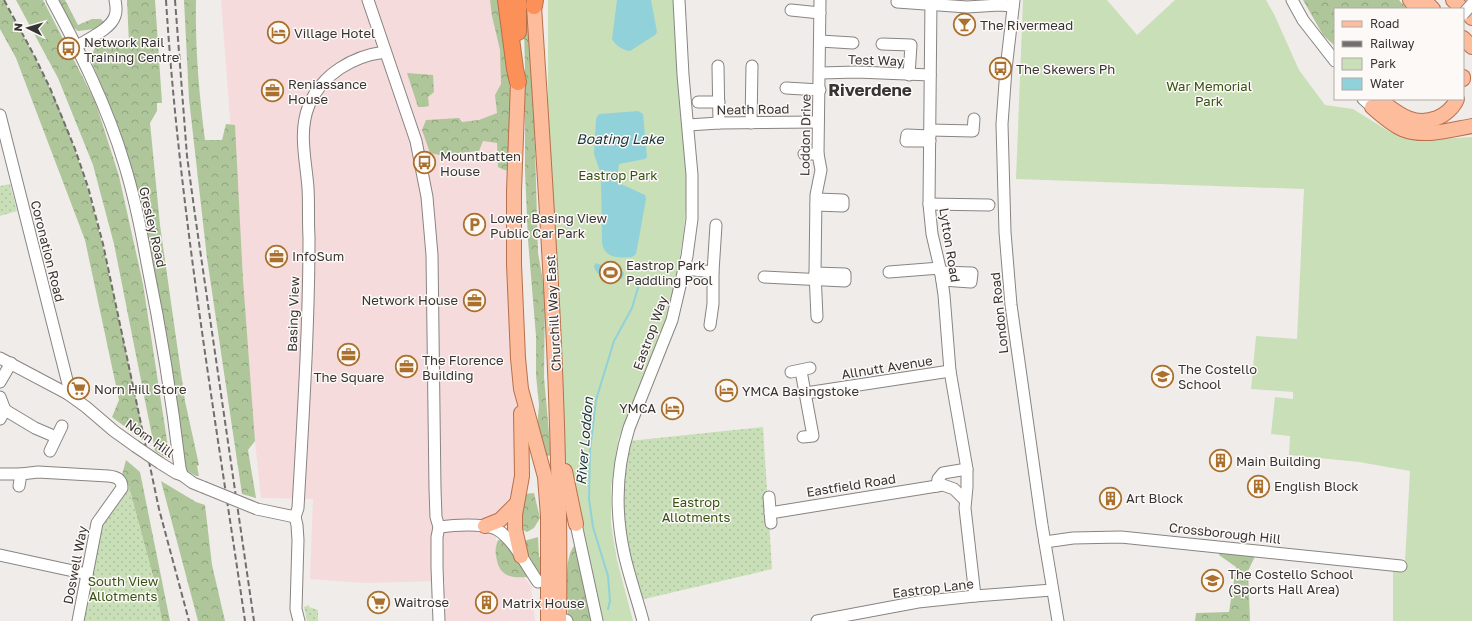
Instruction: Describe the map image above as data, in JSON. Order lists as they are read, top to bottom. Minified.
{"streets":{"main road":["Churchill Way East"],"street":["Test Way","Neath Road","Loddon Drive","Gresley Road","Lytton Road","Coronation Road","London Road","Basing View","Eastrop Way","Allnutt Avenue","Norn Hill","Eastfield Road","Crossborough Hill","Doswell Way","Eastrop Lane"]},"crossings":[["Test Way","Loddon Drive"],["Test Way","Lytton Road"],["Neath Road","Loddon Drive"],["Neath Road","Eastrop Way"],["Gresley Road","Norn Hill"],["Lytton Road","Allnutt Avenue"],["Coronation Road","Norn Hill"],["London Road","Crossborough Hill"],["London Road","Eastrop Lane"],["Basing View","Norn Hill"]],"districts":["Riverdene"],"water":["Boating Lake","River Loddon"],"parks":["War Memorial Park","Eastrop Park","Eastrop Allotments","South View Allotments"],"places":{"bar":["The Rivermead"],"hotel":["Village Hotel","YMCA Basingstoke","YMCA"],"bus stop":["Network Rail Training Centre","The Skewers Ph","Mountbatten House"],"office":["Reniassance House","InfoSum","Network House","The Square","The Florence Building"],"parking":["Lower Basing View Public Car Park"],"sports":["Eastrop Park Paddling Pool"],"school or university":["The Costello School","The Costello School (Sports Hall Area)"],"supermarket":["Norn Hill Store","Waitrose"],"building":["Main Building","English Block","Art Block","Matrix House"]},"legend":["Road","Railway","Park","Water"],"north":"left"}
